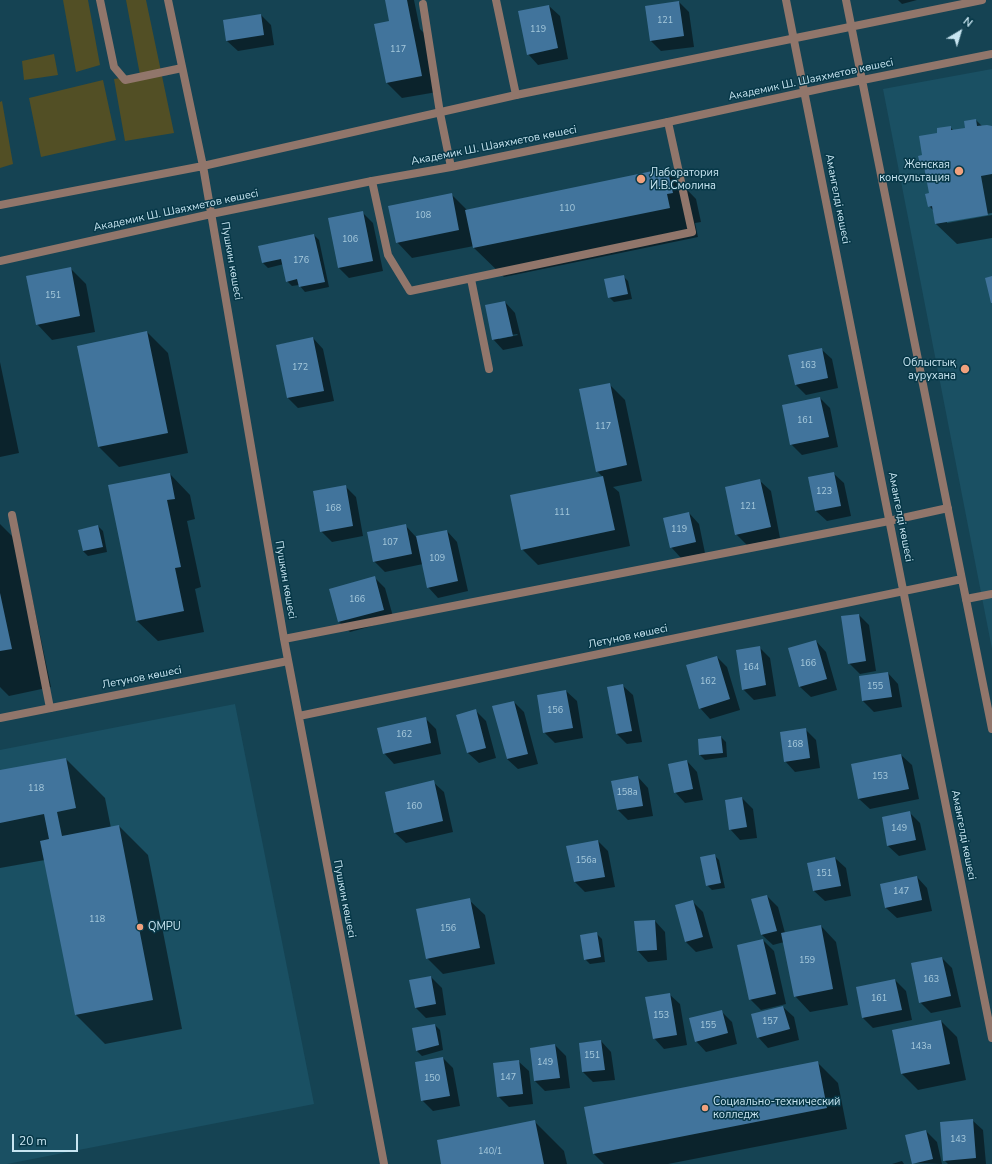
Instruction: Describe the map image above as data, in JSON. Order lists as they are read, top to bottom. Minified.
{"streets":{"street":["Академик Ш. Шаяхметов көшесі","Амангелді көшесі","Пушкин көшесі","Летунов көшесі"]},"crossings":[["Академик Ш. Шаяхметов көшесі","Амангелді көшесі"],["Академик Ш. Шаяхметов көшесі","Пушкин көшесі"],["Амангелді көшесі","Летунов көшесі"],["Пушкин көшесі","Летунов көшесі"]],"places":["Женская консультация","Лаборатория И.В.Смолина","Облыстық аурухана","QMPU","Социально-технический колледж"],"house_numbers":["121","119","117","110","108","106","176","151","163","172","161","117","123","121","168","111","119","107","109","166","166","164","162","155","156","162","168","153","118","158а","160","149","156а","151","147","118","156","159","163","161","153","157","155","143а","151","149","147","150","143","140/1"],"scale_bar":"20 m","north":"top right"}
